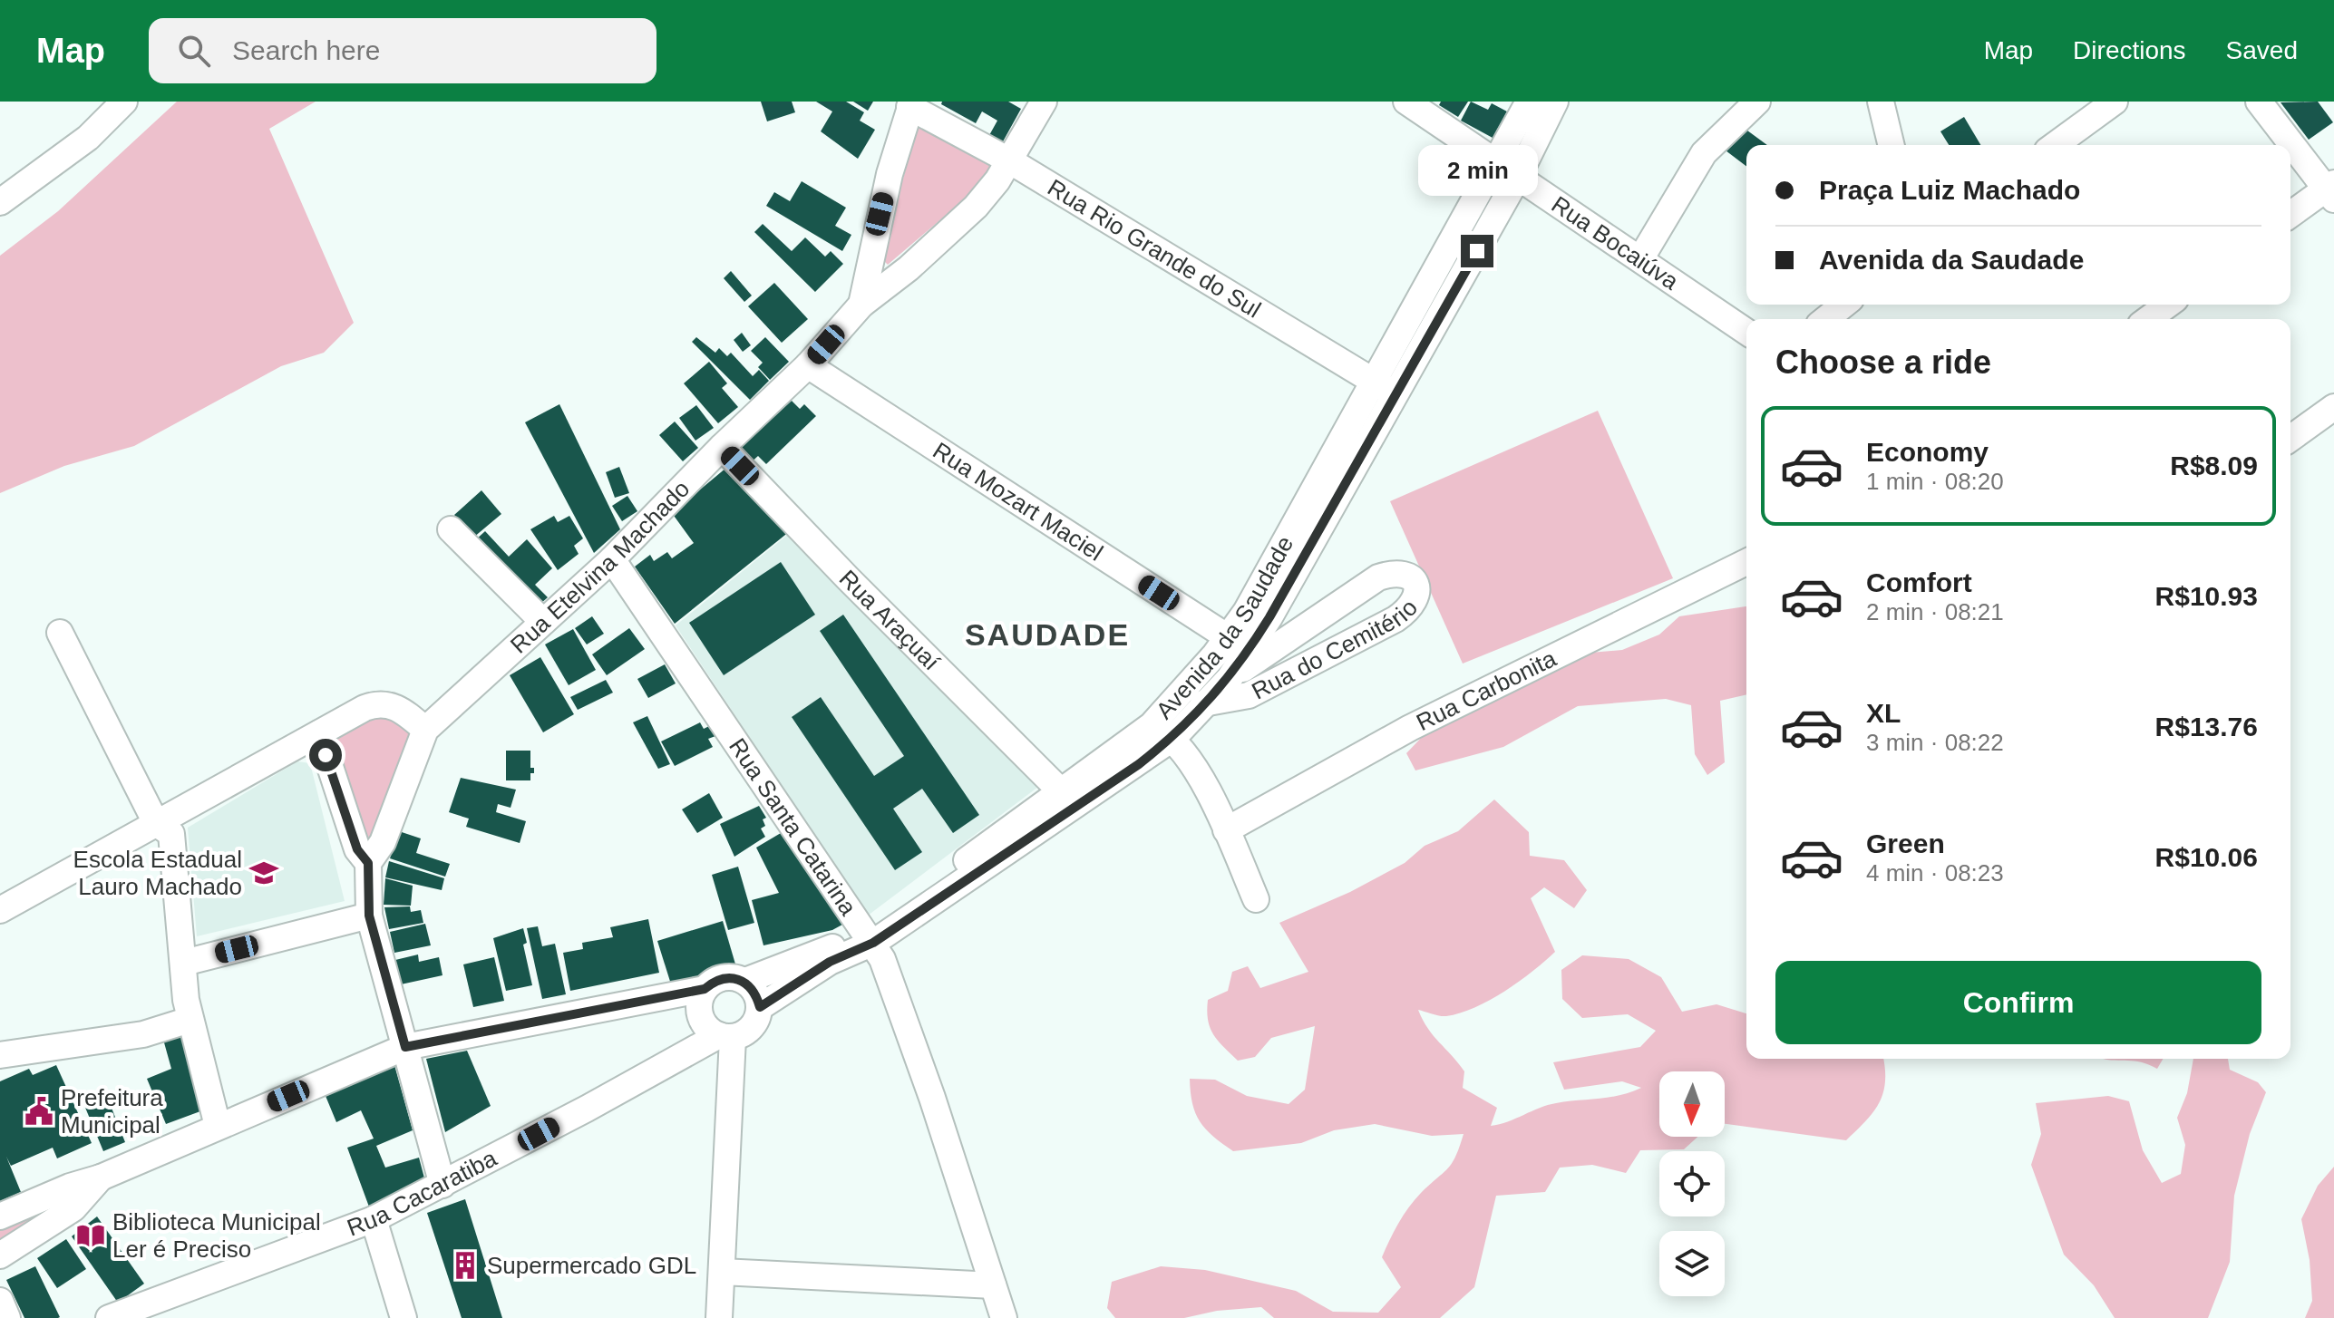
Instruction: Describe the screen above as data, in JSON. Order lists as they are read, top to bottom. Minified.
{"streets":{"street":["Rua Bocaiúva","Rua Rio Grande do Sul","Rua Mozart Maciel","Rua Etelvina Machado","Rua Araçuaí","Avenida da Saudade","Rua do Cemitério","Rua Carbonita","Rua Santa Catarina","Rua Cacaratiba"]},"crossings":[["Rua Bocaiúva","Avenida da Saudade"],["Rua Rio Grande do Sul","Rua Etelvina Machado"],["Rua Rio Grande do Sul","Avenida da Saudade"],["Rua Mozart Maciel","Rua Etelvina Machado"],["Rua Mozart Maciel","Avenida da Saudade"],["Rua Etelvina Machado","Rua Araçuaí"],["Rua Etelvina Machado","Rua Santa Catarina"],["Rua Araçuaí","Avenida da Saudade"],["Avenida da Saudade","Rua do Cemitério"],["Avenida da Saudade","Rua Santa Catarina"],["Avenida da Saudade","Rua Cacaratiba"]],"districts":["SAUDADE"],"places":{"school or university":["Escola Estadual Lauro Machado"],"public building":["Prefeitura Municipal"],"library":["Biblioteca Municipal Ler é Preciso"],"building":["Supermercado GDL"]},"north":"bottom","page":{"header":"Map","search":"Search here","nav":["Map","Directions","Saved"],"bubble":"2 min","banner":["Praça Luiz Machado","Avenida da Saudade"],"heading":"Choose a ride","list":[{"name":"Economy","note":"1 min · 08:20","value":"R$8.09"},{"name":"Comfort","note":"2 min · 08:21","value":"R$10.93"},{"name":"XL","note":"3 min · 08:22","value":"R$13.76"},{"name":"Green","note":"4 min · 08:23","value":"R$10.06"}],"buttons":"Confirm"}}
